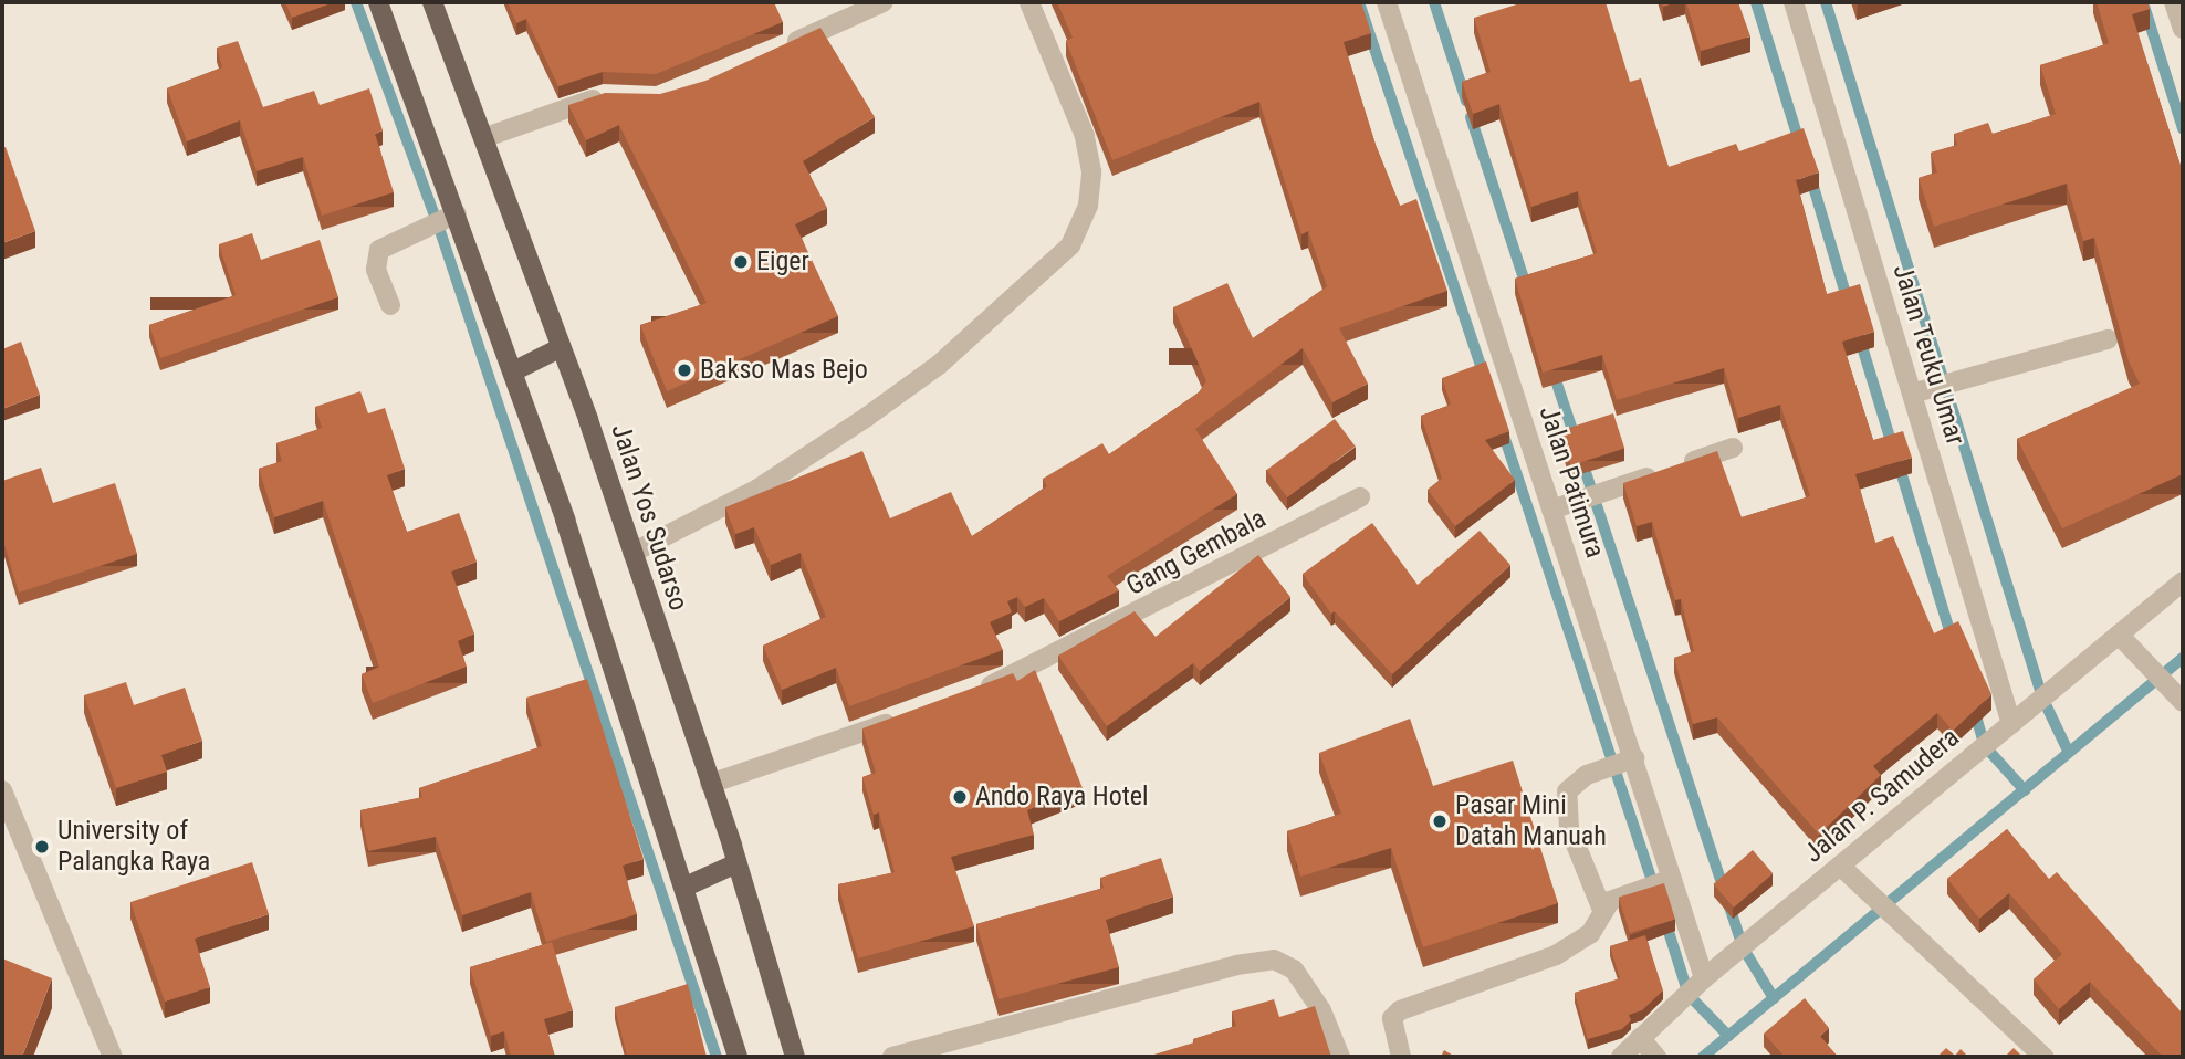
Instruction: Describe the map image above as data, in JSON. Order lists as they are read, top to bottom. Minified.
{"streets":{"main road":["Jalan Yos Sudarso"],"street":["Jalan Teuku Umar","Jalan Patimura","Gang Gembala","Jalan P. Samudera"]},"crossings":[["Jalan Teuku Umar","Jalan P. Samudera"],["Jalan Patimura","Jalan P. Samudera"]],"places":["Eiger","Bakso Mas Bejo","Ando Raya Hotel","Pasar Mini Datah Manuah","University of Palangka Raya"]}
